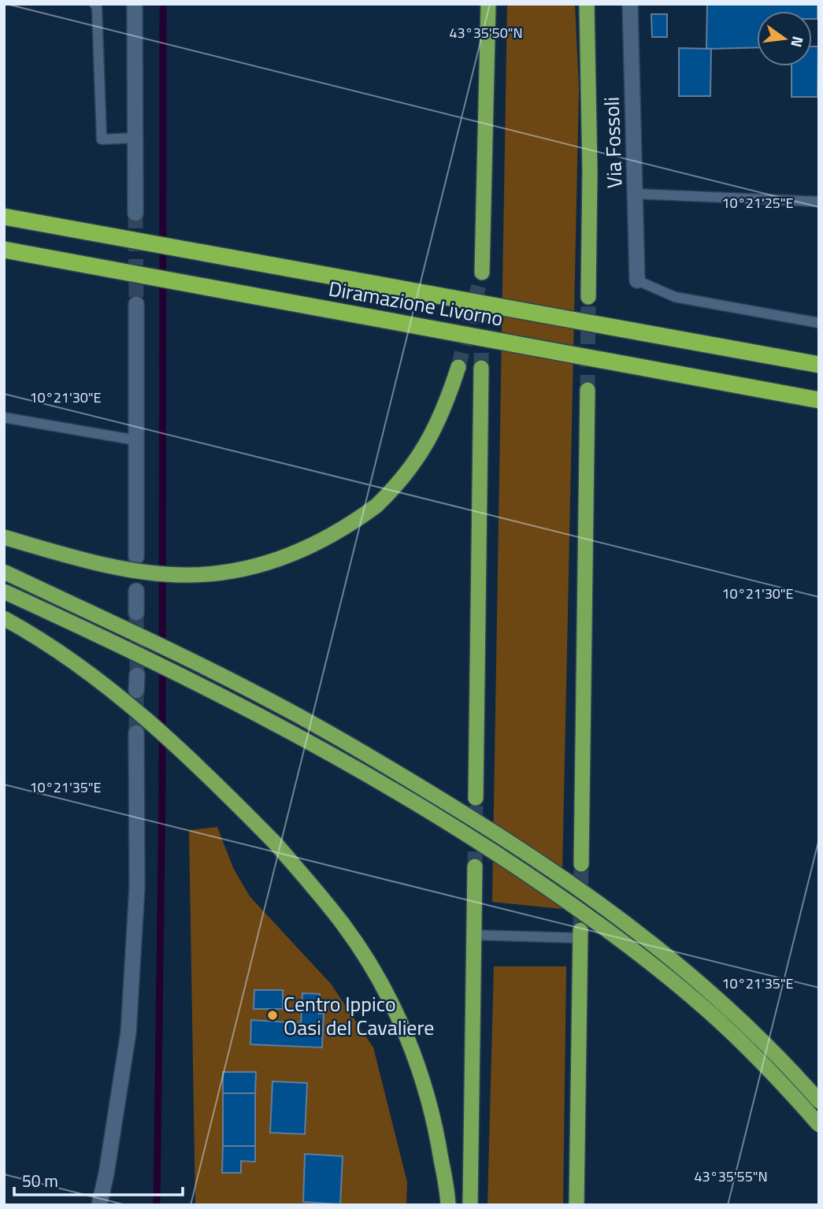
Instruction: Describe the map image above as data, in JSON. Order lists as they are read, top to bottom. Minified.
{"streets":{"highway":["Diramazione Livorno"],"main road":["Via Fossoli"]},"places":["Centro Ippico Oasi del Cavaliere"],"scale_bar":"50 m","north":"right","coordinates":["43°35'50\"N","10°21'25\"E","10°21'30\"E","10°21'35\"E","43°35'55\"N"]}
